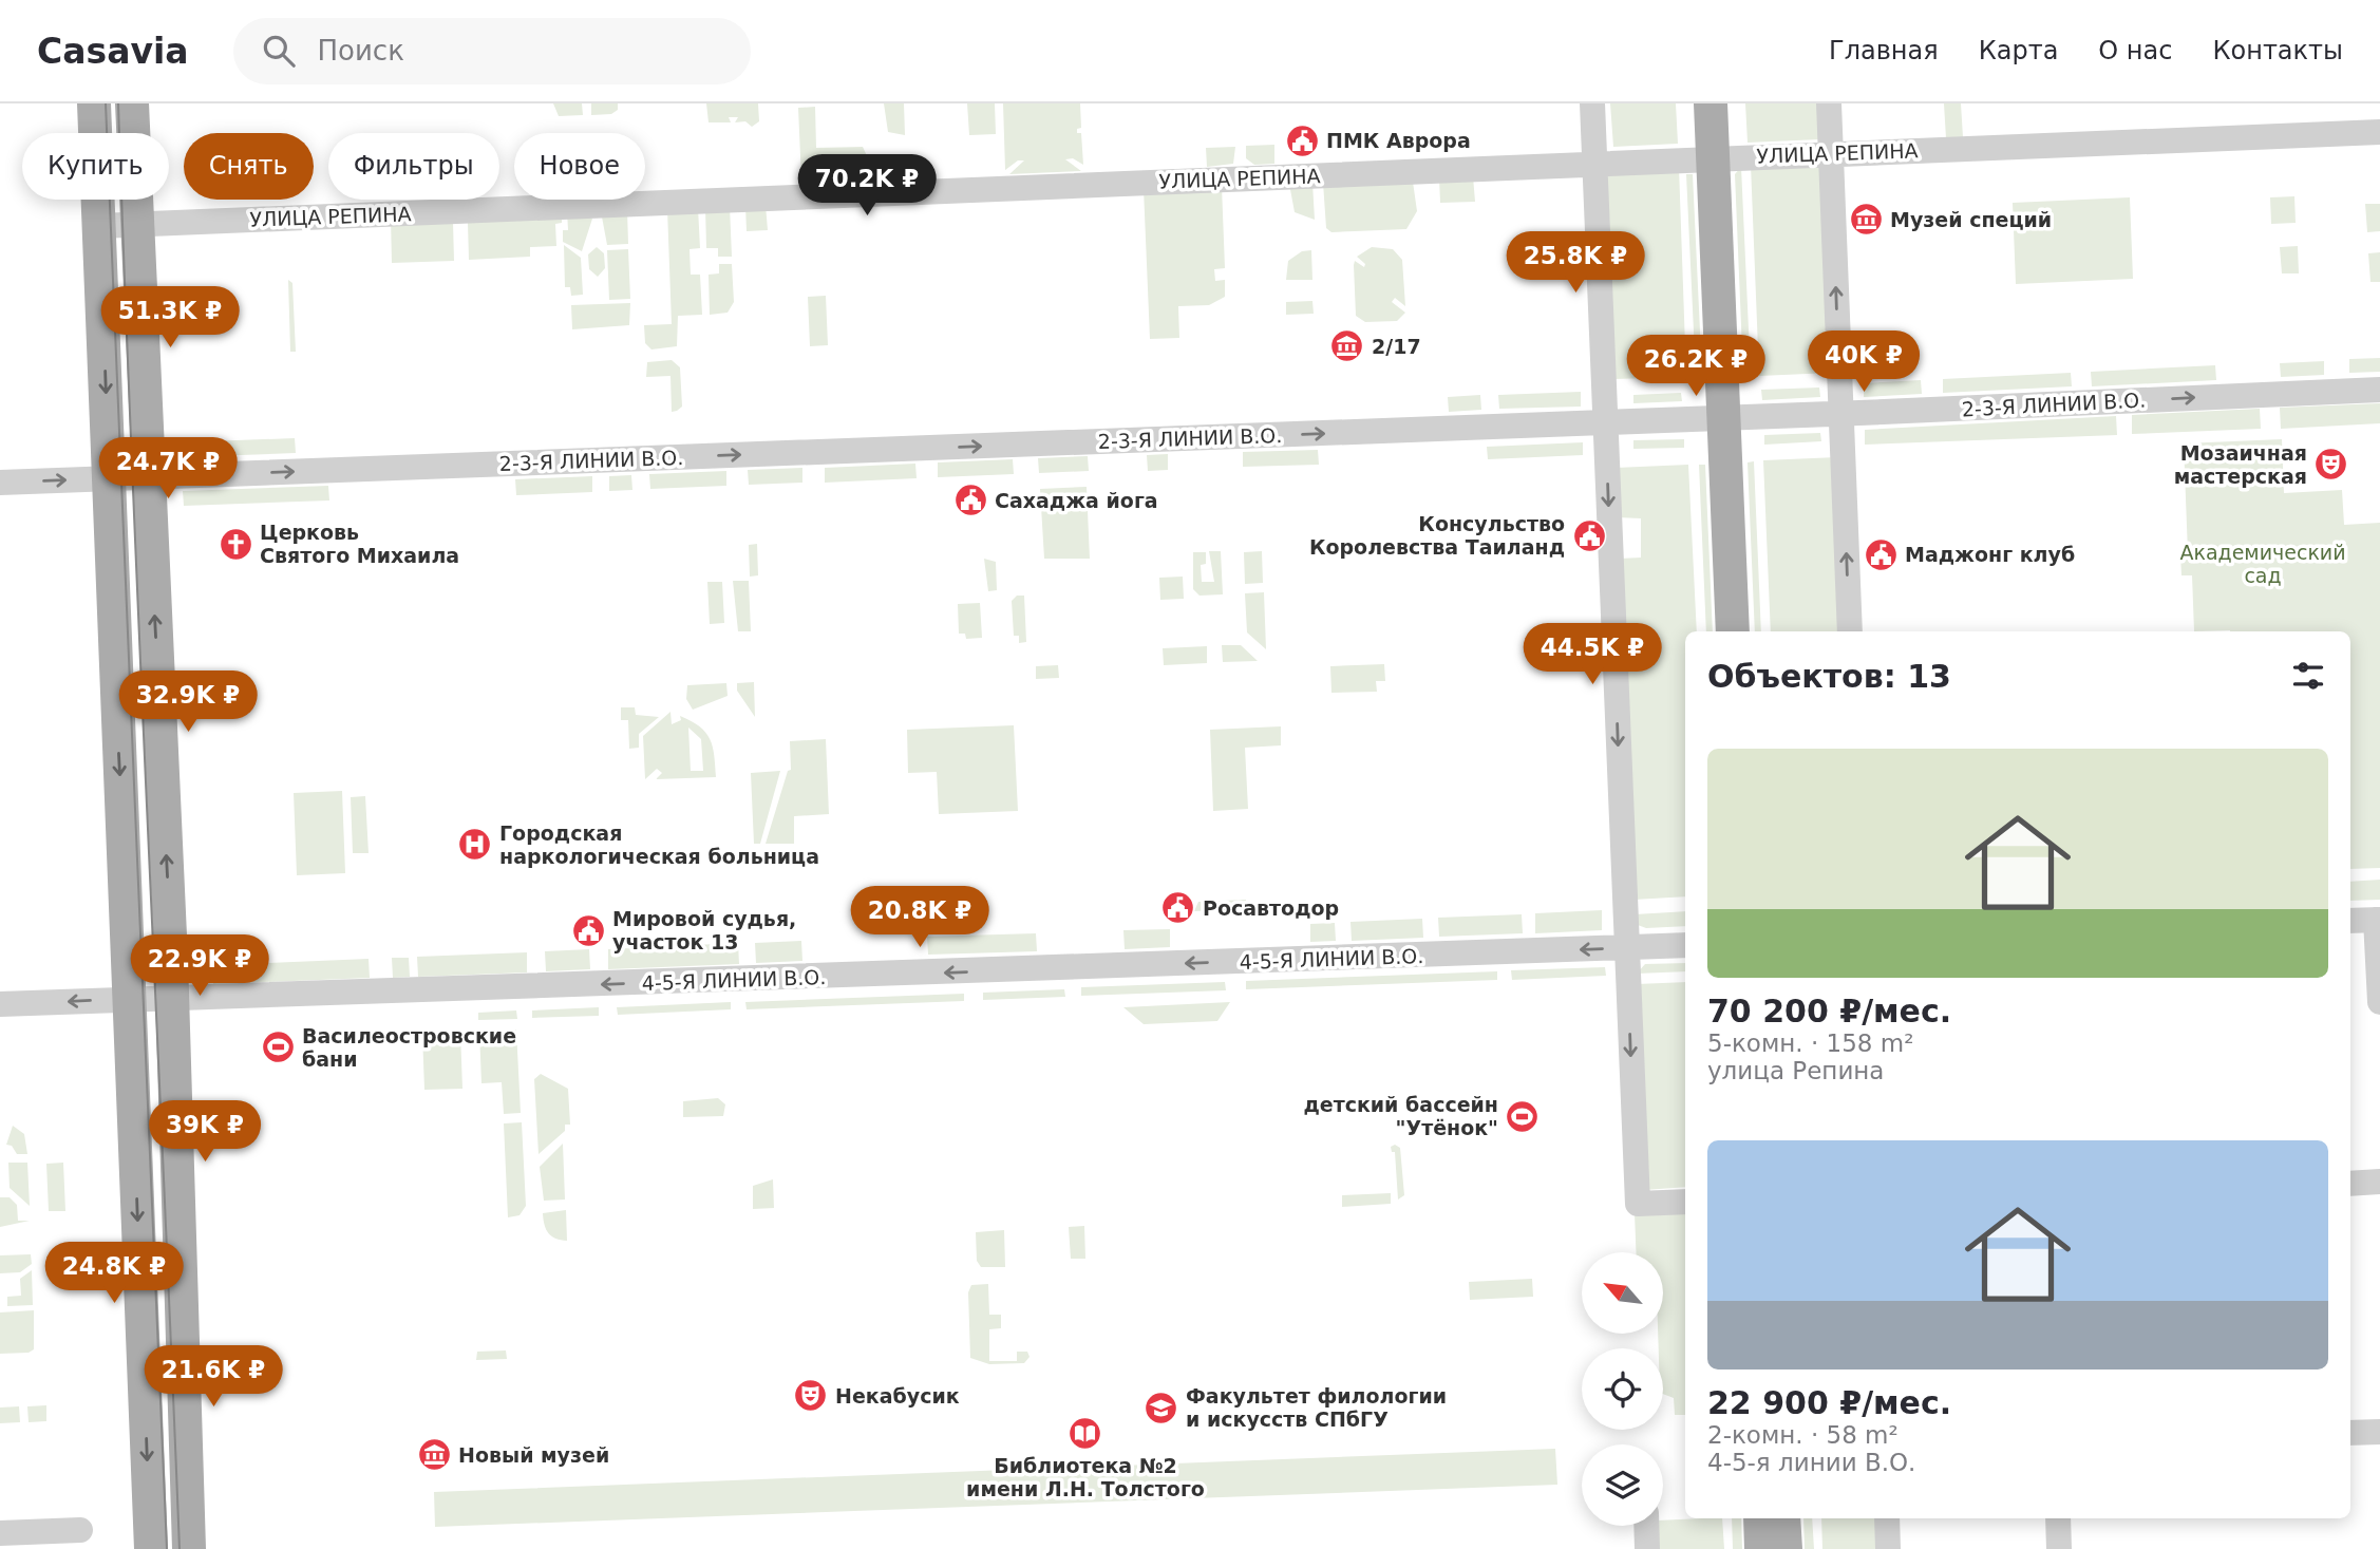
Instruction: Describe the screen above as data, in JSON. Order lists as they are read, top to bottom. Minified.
{"streets":{"street":["УЛИЦА РЕПИНА","2-3-Я ЛИНИИ В.О.","4-5-Я ЛИНИИ В.О."]},"one_way":["2-3-Я ЛИНИИ В.О.","4-5-Я ЛИНИИ В.О."],"parks":["Академический сад"],"places":{"public building":["ПМК Аврора","Сахаджа йога","Консульство Королевства Таиланд","Маджонг клуб","Росавтодор","Мировой судья, участок 13"],"museum":["Музей специй","2/17","Новый музей"],"theatre":["Мозаичная мастерская","Некабусик"],"church":["Церковь Святого Михаила"],"hospital":["Городская наркологическая больница"],"sports":["Василеостровские бани","детский бассейн \"Утёнок\""],"school or university":["Факультет филологии и искусств СПбГУ"],"library":["Библиотека №2 имени Л.Н. Толстого"]},"north":"top left","page":{"header":"Casavia","search":"Поиск","nav":["Главная","Карта","О нас","Контакты"],"chip":["Купить","Снять","Фильтры","Новое"],"price":["70.2K ₽","25.8K ₽","51.3K ₽","40K ₽","26.2K ₽","24.7K ₽","44.5K ₽","32.9K ₽","20.8K ₽","22.9K ₽","39K ₽","24.8K ₽","21.6K ₽"],"heading":"Объектов: 13","list":[{"name":"70 200 ₽/мес.","note":"5-комн. · 158 m² · улица Репина"},{"name":"22 900 ₽/мес.","note":"2-комн. · 58 m² · 4-5-я линии В.О."}]}}
